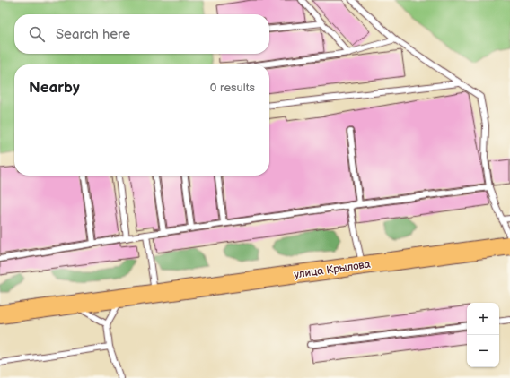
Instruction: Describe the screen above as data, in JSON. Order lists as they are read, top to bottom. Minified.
{"streets":{"main road":["улица Крылова"]},"page":{"search":"Search here","heading":["Nearby","0 results"],"map_buttons":["+","−"]}}
